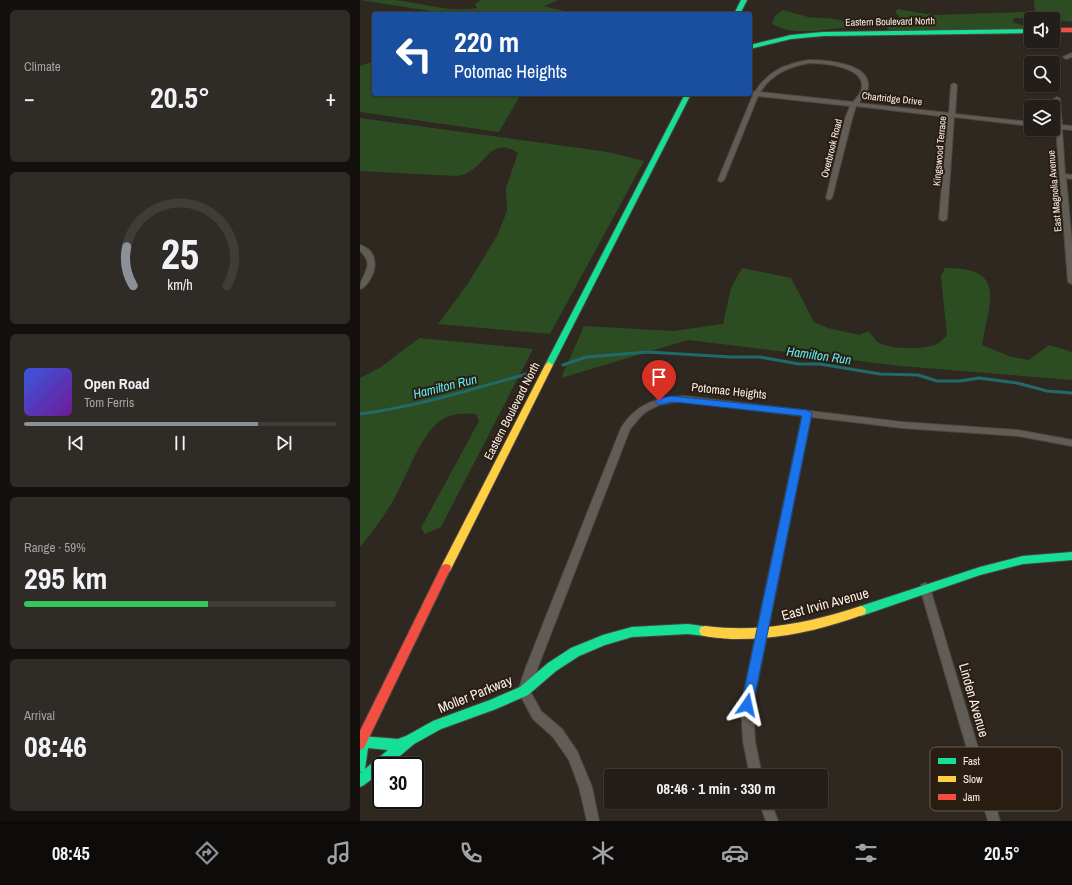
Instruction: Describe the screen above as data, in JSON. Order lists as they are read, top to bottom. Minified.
{"streets":{"main road":["Eastern Boulevard North","East Irvin Avenue","Moller Parkway"],"street":["Chartridge Drive","Overbrook Road","Kingswood Terrace","East Magnolia Avenue","Potomac Heights","Linden Avenue"]},"crossings":[["Eastern Boulevard North","Moller Parkway"],["Chartridge Drive","Overbrook Road"],["Chartridge Drive","Kingswood Terrace"],["Potomac Heights","East Irvin Avenue"],["Potomac Heights","Moller Parkway"],["East Irvin Avenue","Moller Parkway"],["East Irvin Avenue","Linden Avenue"]],"water":["Hamilton Run"],"legend":["Fast","Slow","Jam"],"page":{"tile":["Climate",["Range · 59%","295 km"],["Arrival","08:46"]],"turn":["220 m","Potomac Heights"],"heat":["−","20.5°","+"],"song":["Open Road","Tom Ferris"],"limit":"30","trip":"08:46 · 1 min · 330 m","tabs":["08:45","20.5°"],"gauge":["25","km/h"]}}
